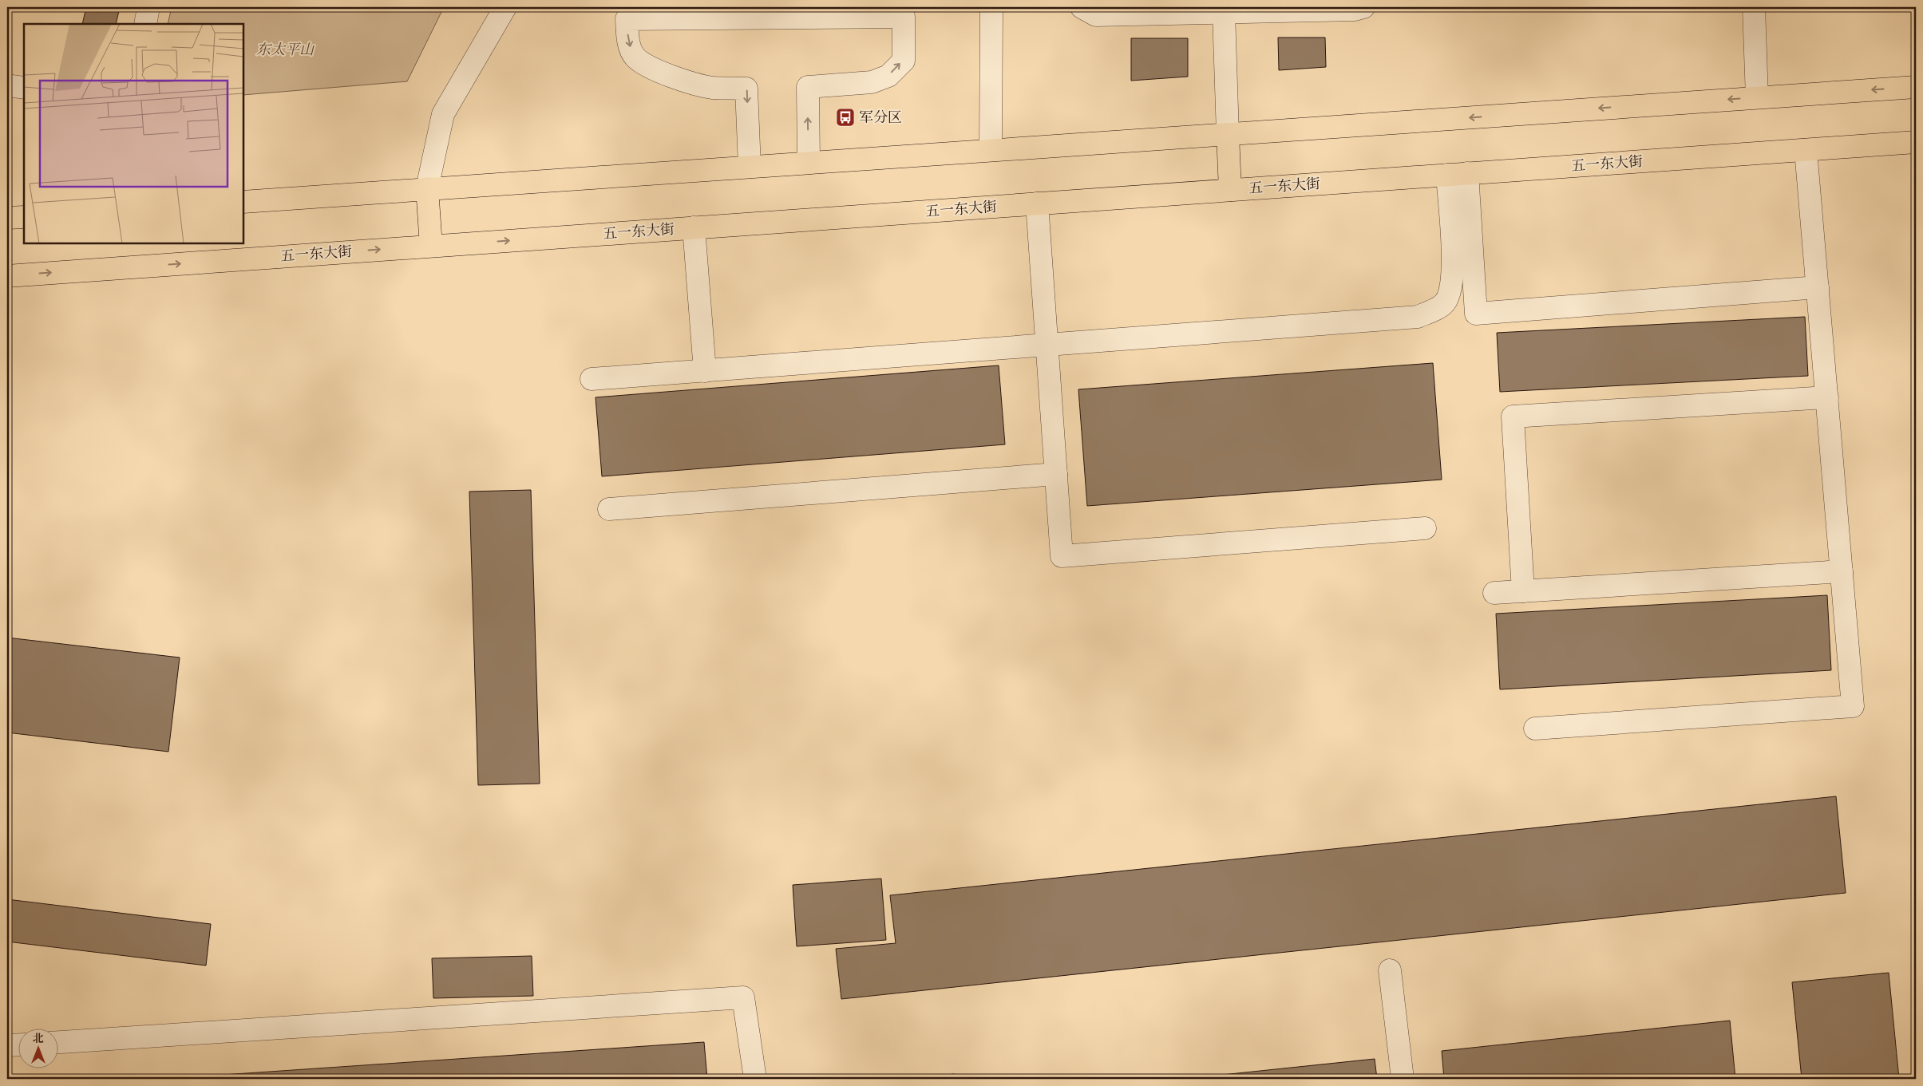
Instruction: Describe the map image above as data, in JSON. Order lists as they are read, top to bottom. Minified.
{"streets":{"main road":["五一东大街"]},"parks":["东太平山"],"places":{"bus stop":["军分区"]},"north":"top"}
